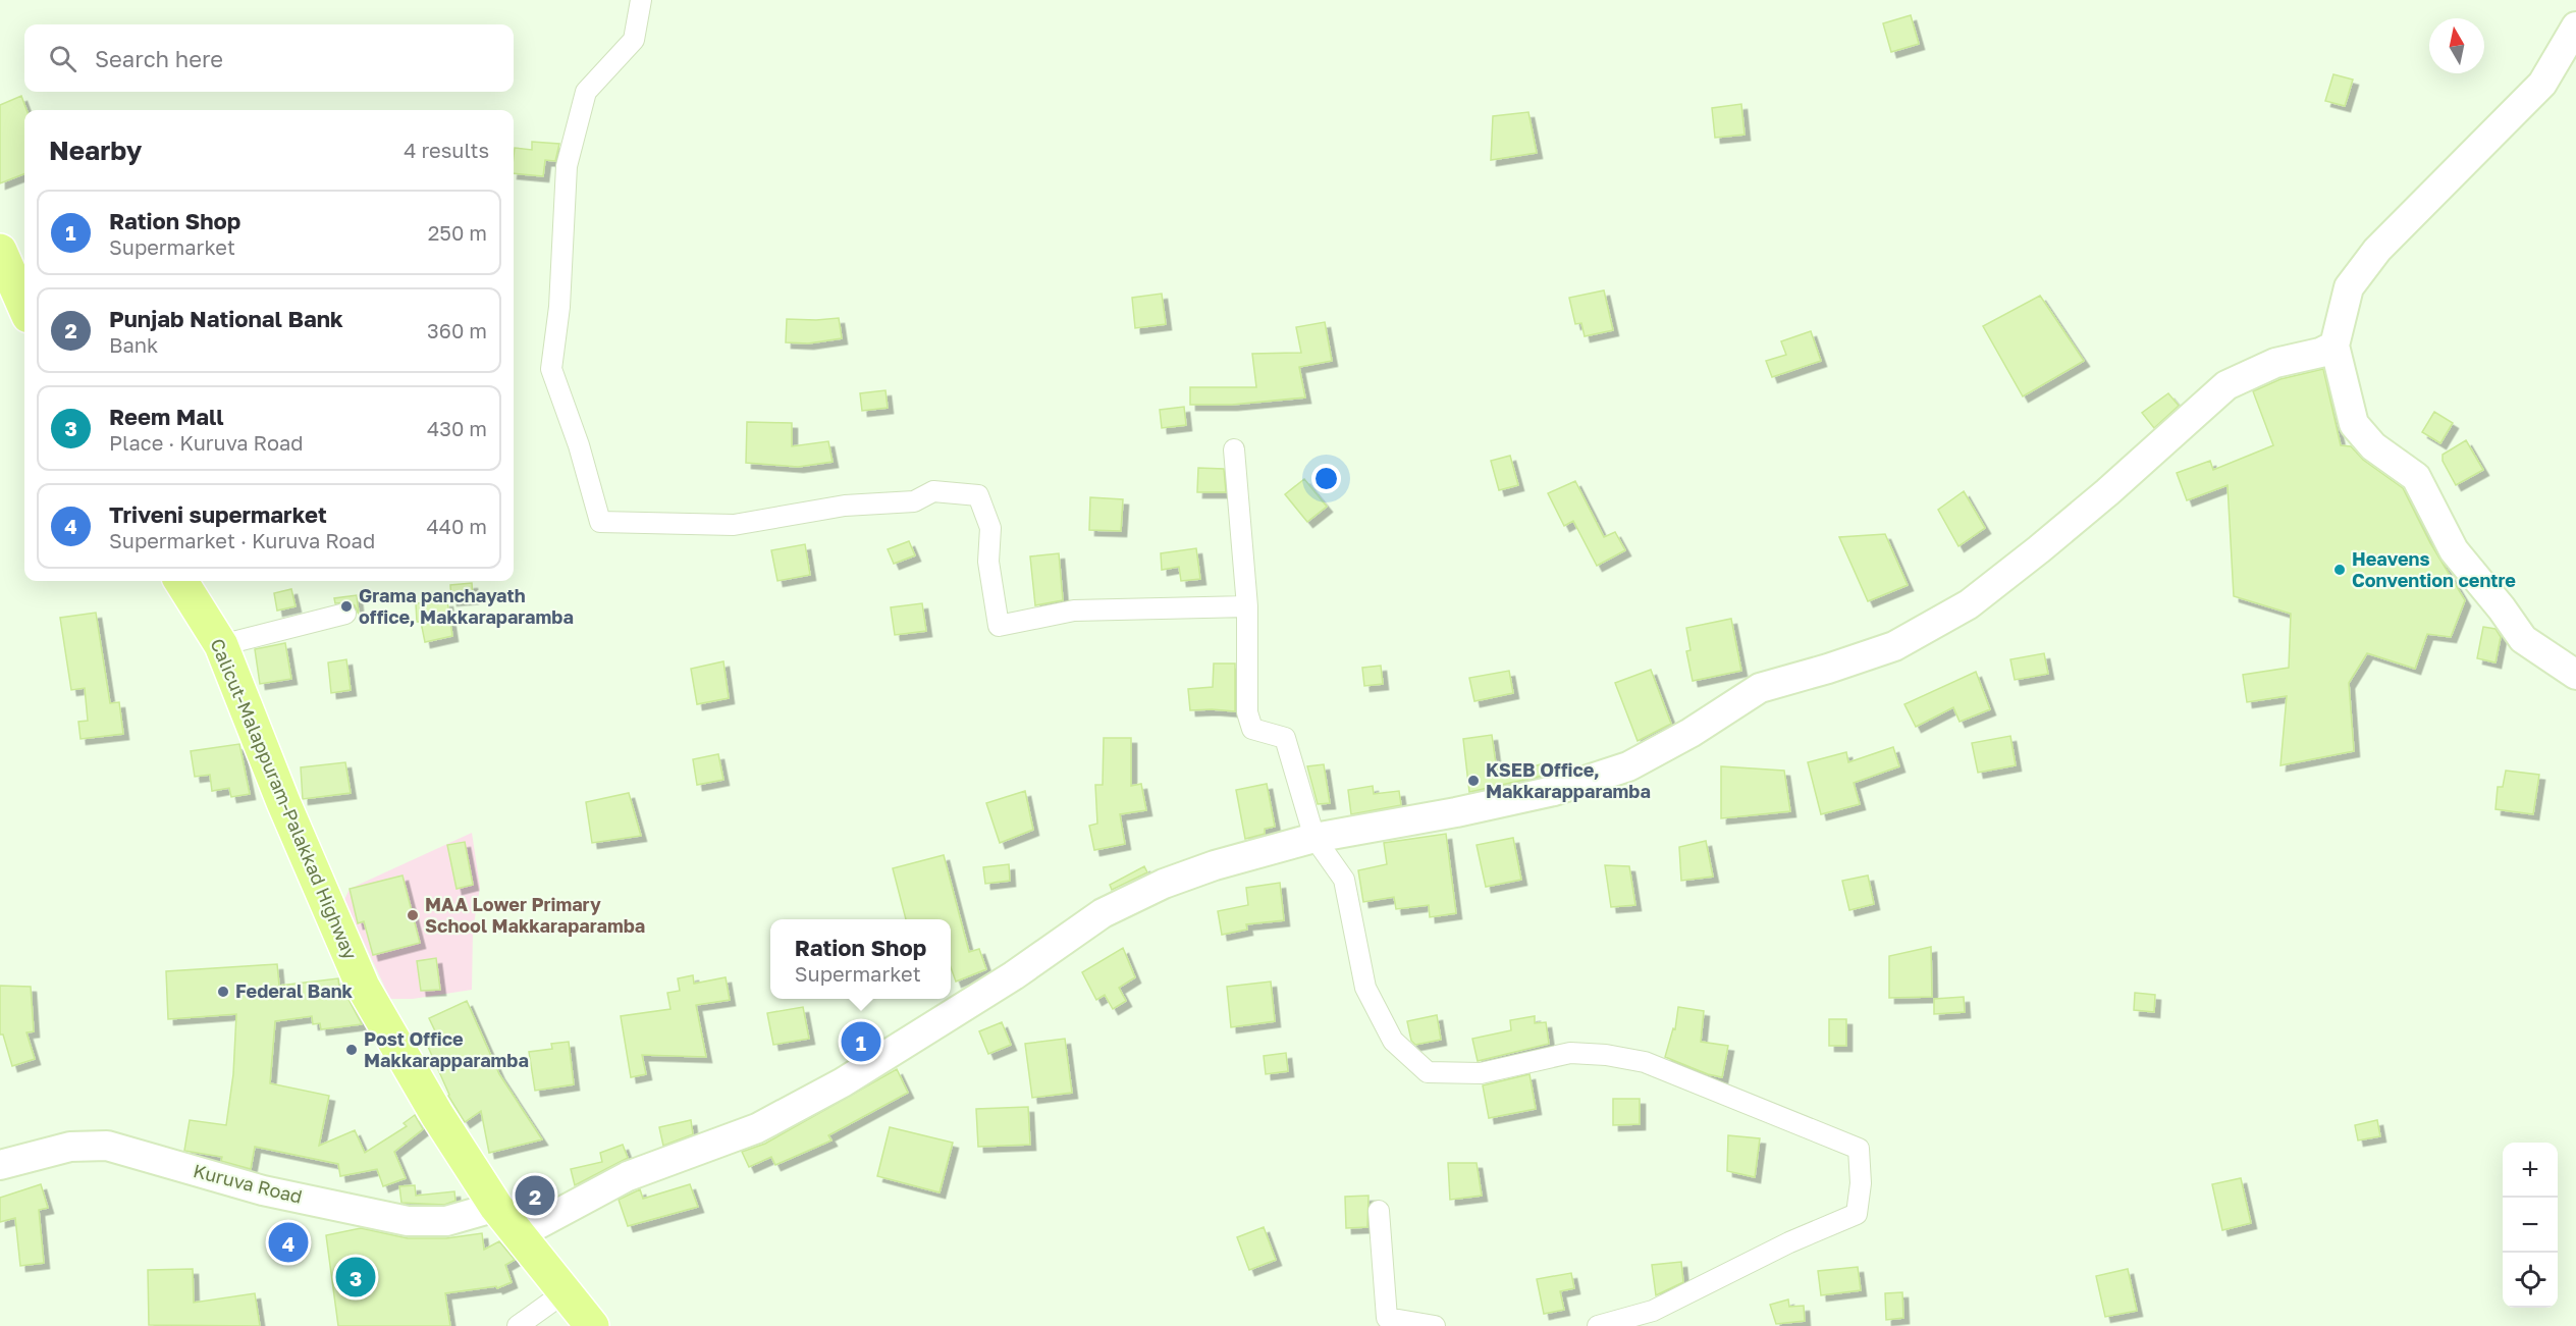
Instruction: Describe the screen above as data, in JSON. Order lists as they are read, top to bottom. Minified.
{"streets":{"highway":["Calicut-Malappuram-Palakkad Highway"],"main road":["Kuruva Road"]},"crossings":[["Calicut-Malappuram-Palakkad Highway","Kuruva Road"]],"places":["Heavens Convention centre","Grama panchayath office, Makkaraparamba","KSEB Office, Makkarapparamba","MAA Lower Primary School Makkaraparamba","Federal Bank","Post Office Makkarapparamba"],"north":"top","page":{"search":"Search here","heading":["Nearby","4 results"],"list":[{"mark":"1","name":"Ration Shop","note":"Supermarket","value":"250 m"},{"mark":"2","name":"Punjab National Bank","note":"Bank","value":"360 m"},{"mark":"3","name":"Reem Mall","note":"Place · Kuruva Road","value":"430 m"},{"mark":"4","name":"Triveni supermarket","note":"Supermarket · Kuruva Road","value":"440 m"}],"popup":["Ration Shop","Supermarket"],"pins":["1","2","4","3"],"map_buttons":["+","−"]}}
